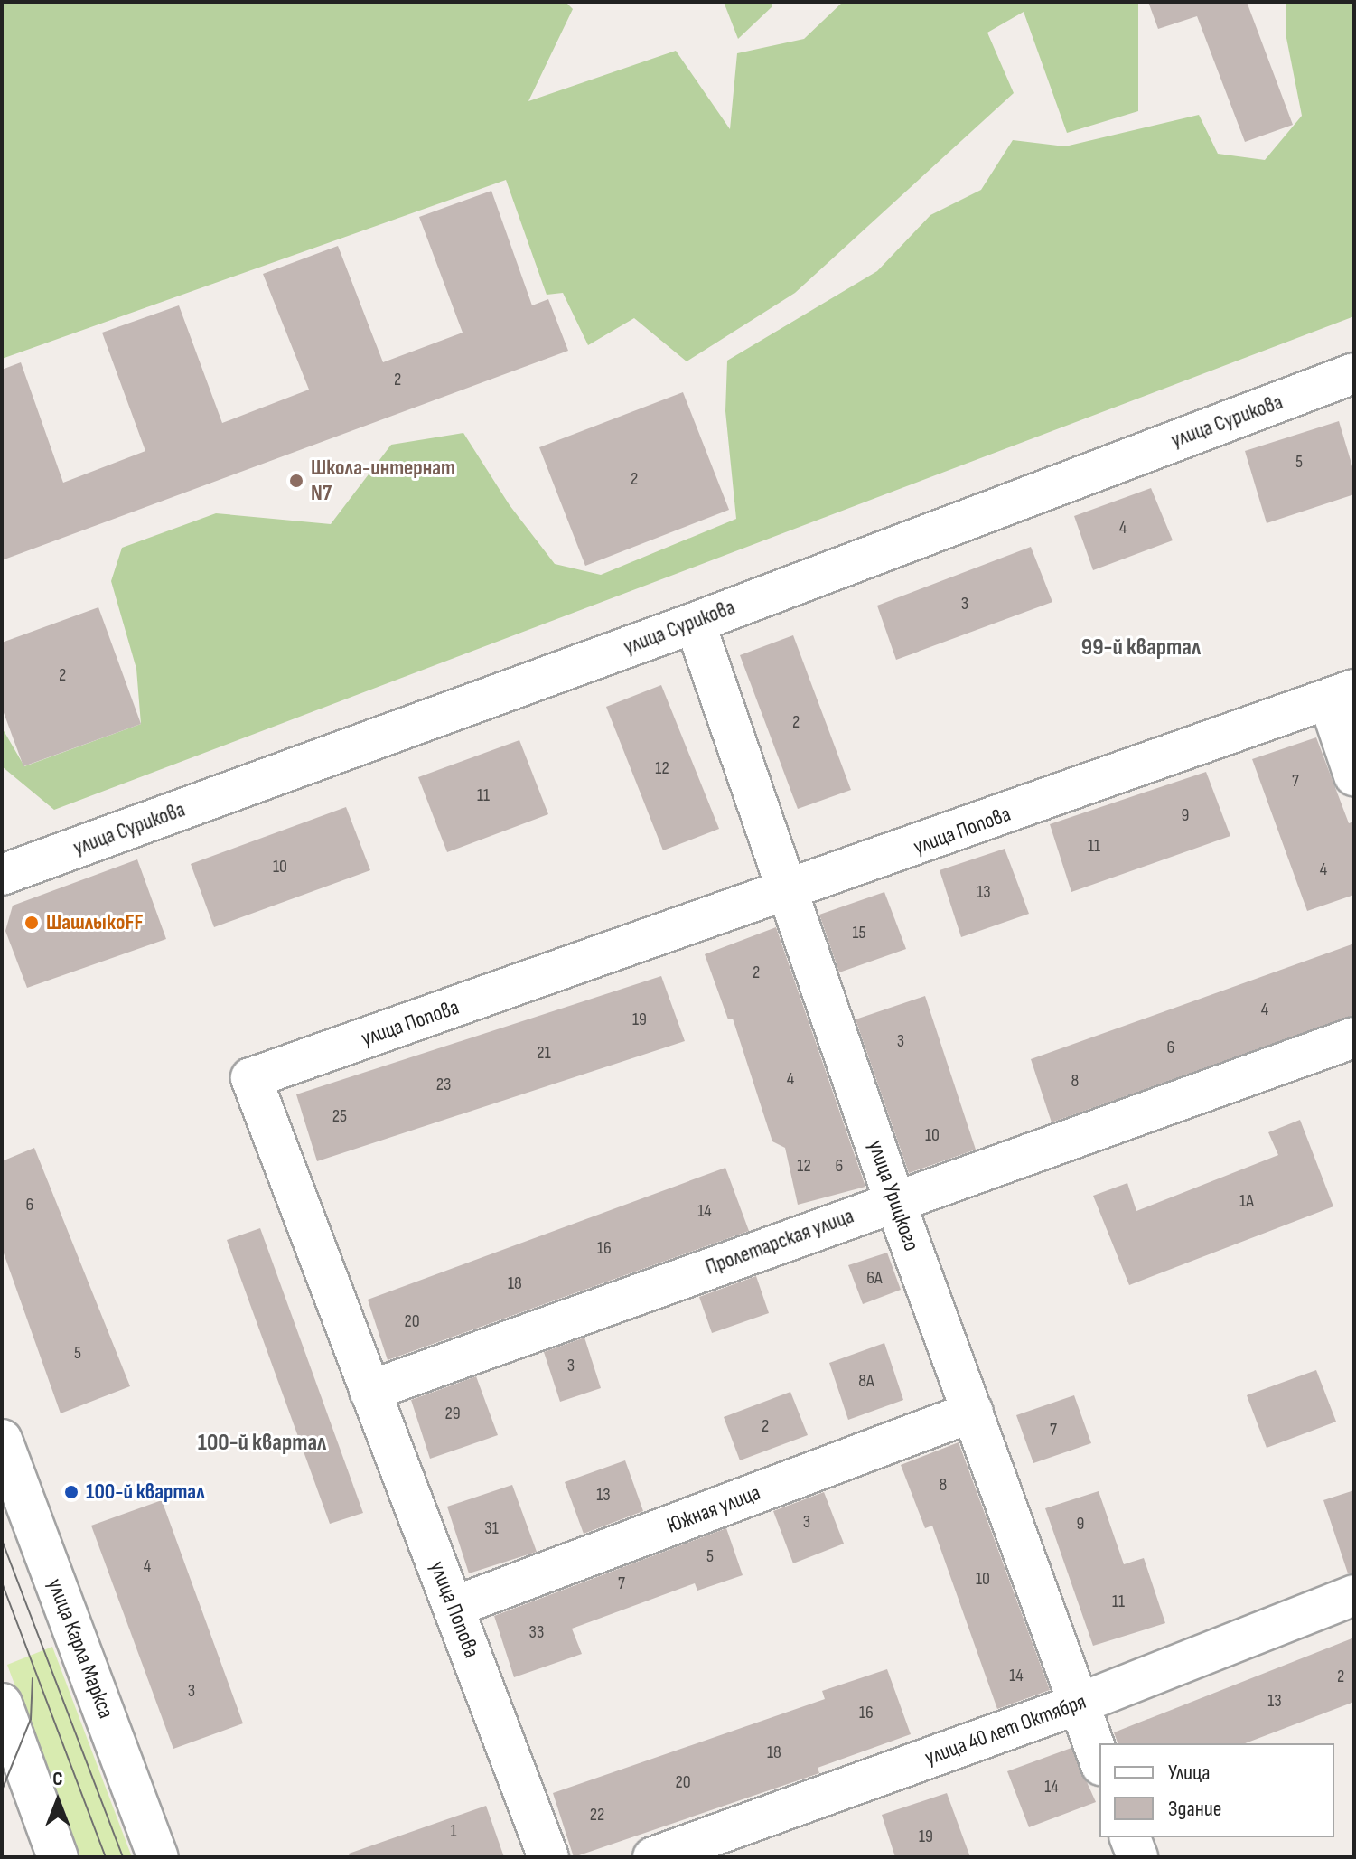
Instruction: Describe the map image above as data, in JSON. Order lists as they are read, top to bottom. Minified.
{"streets":{"street":["улица Сурикова","улица Попова","улица Урицкого","Пролетарская улица","Южная улица","улица Карла Маркса","улица 40 лет Октября"]},"crossings":[["улица Сурикова","улица Урицкого"],["улица Попова","улица Урицкого"],["улица Попова","Пролетарская улица"],["улица Попова","Южная улица"],["улица Урицкого","Пролетарская улица"],["улица Урицкого","Южная улица"],["улица Урицкого","улица 40 лет Октября"]],"districts":["99-й квартал","100-й квартал"],"places":["Школа-интернат N7","ШашлыкoFF","100-й квартал"],"house_numbers":["2","5","2","4","3","2","2","12","7","11","9","11","10","4","13","15","2","4","19","3","6","21","4","8","23","25","10","12","6","1А","6","14","16","6А","18","20","5","3","8А","29","2","7","8","13","3","9","31","5","4","10","7","11","33","14","2","3","13","16","18","20","14","22","1","19"],"legend":["Улица","Здание"],"north":"top"}
